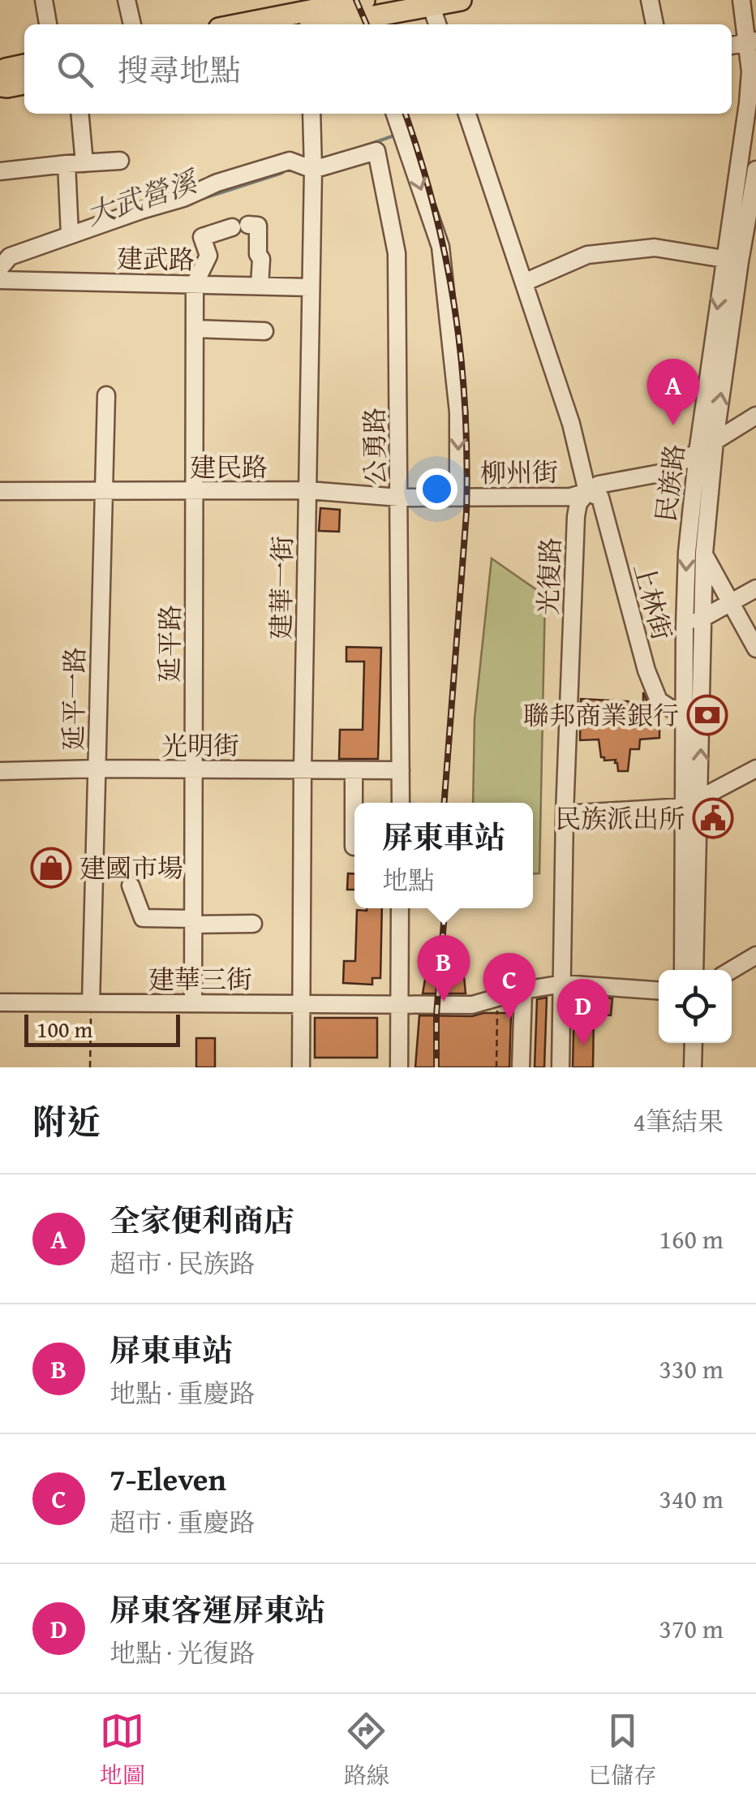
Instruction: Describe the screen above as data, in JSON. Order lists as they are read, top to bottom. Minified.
{"streets":{"street":["建武路","公勇路","建民路","柳州街","民族路","光復路","建華一街","上林街","延平路","延平一路","光明街","建華三街"]},"crossings":[["建武路","建華一街"],["建武路","延平路"],["公勇路","建民路"],["公勇路","建華一街"],["公勇路","光明街"],["建民路","柳州街"],["建民路","建華一街"],["建民路","延平路"],["建民路","延平一路"],["柳州街","民族路"],["柳州街","光復路"],["柳州街","上林街"],["民族路","上林街"],["光復路","上林街"],["光復路","建華三街"],["建華一街","光明街"],["建華一街","建華三街"],["延平路","光明街"],["延平路","建華三街"],["延平一路","光明街"],["延平一路","建華三街"]],"water":["大武營溪"],"places":{"bank":["聯邦商業銀行"],"public building":["民族派出所"],"shop":["建國市場"]},"scale_bar":"100 m","page":{"search":"搜尋地點","pins":["A","B","C","D"],"popup":["屏東車站","地點"],"scale":"100 m","heading":["附近","4筆結果"],"list":[{"mark":"A","name":"全家便利商店","note":"超市 · 民族路","value":"160 m"},{"mark":"B","name":"屏東車站","note":"地點 · 重慶路","value":"330 m"},{"mark":"C","name":"7-Eleven","note":"超市 · 重慶路","value":"340 m"},{"mark":"D","name":"屏東客運屏東站","note":"地點 · 光復路","value":"370 m"}],"nav":["地圖","路線","已儲存"]}}
